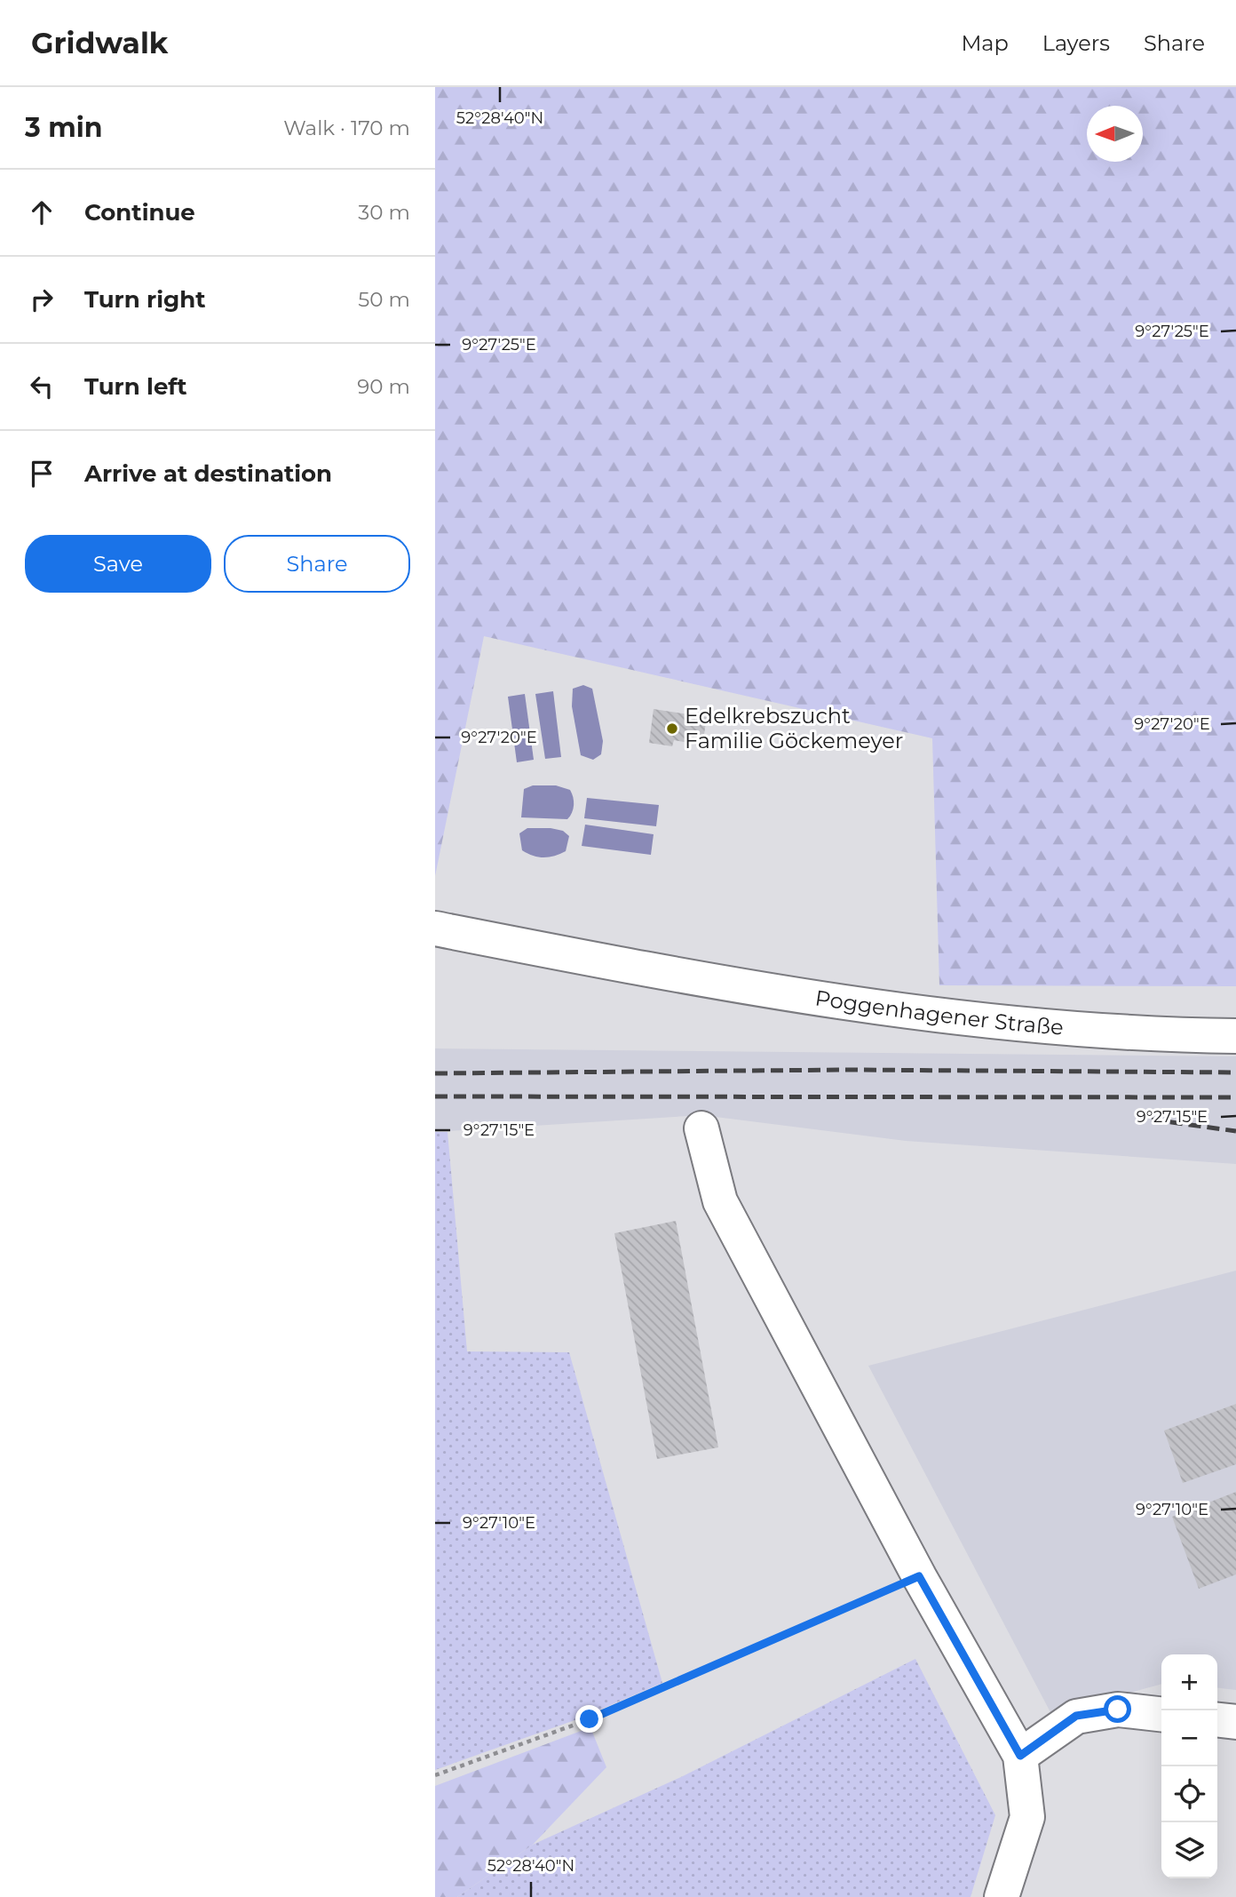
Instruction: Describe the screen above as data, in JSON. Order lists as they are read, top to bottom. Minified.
{"streets":{"street":["Poggenhagener Straße"]},"places":["Edelkrebszucht Familie Göckemeyer"],"north":"left","page":{"header":"Gridwalk","nav":["Map","Layers","Share"],"heading":["3 min","Walk · 170 m"],"list":[["Continue","30 m"],["Turn right","50 m"],["Turn left","90 m"],"Arrive at destination"],"buttons":["Save","Share"],"map_buttons":["+","−"]},"coordinates":["52°28'40\"N","9°27'25\"E","9°27'20\"E","9°27'15\"E","9°27'10\"E"]}
